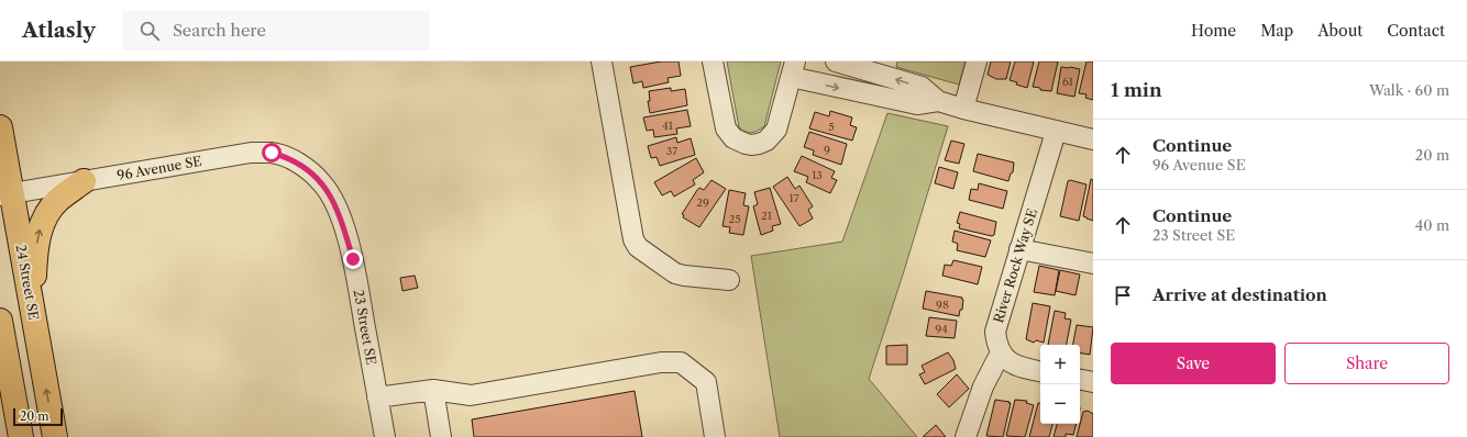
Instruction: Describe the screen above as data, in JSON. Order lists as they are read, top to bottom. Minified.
{"streets":{"main road":["24 Street SE"],"street":["96 Avenue SE","River Rock Way SE","23 Street SE"]},"crossings":[["96 Avenue SE","24 Street SE"],["96 Avenue SE","23 Street SE"]],"house_numbers":["61","41","5","9","37","13","17","29","21","25","98","94"],"scale_bar":"20 m","page":{"header":"Atlasly","search":"Search here","nav":["Home","Map","About","Contact"],"heading":["1 min","Walk · 60 m"],"list":[["Continue","96 Avenue SE","20 m"],["Continue","23 Street SE","40 m"],"Arrive at destination"],"buttons":["Save","Share"],"map_buttons":["+","−"],"scale":"20 m"}}
